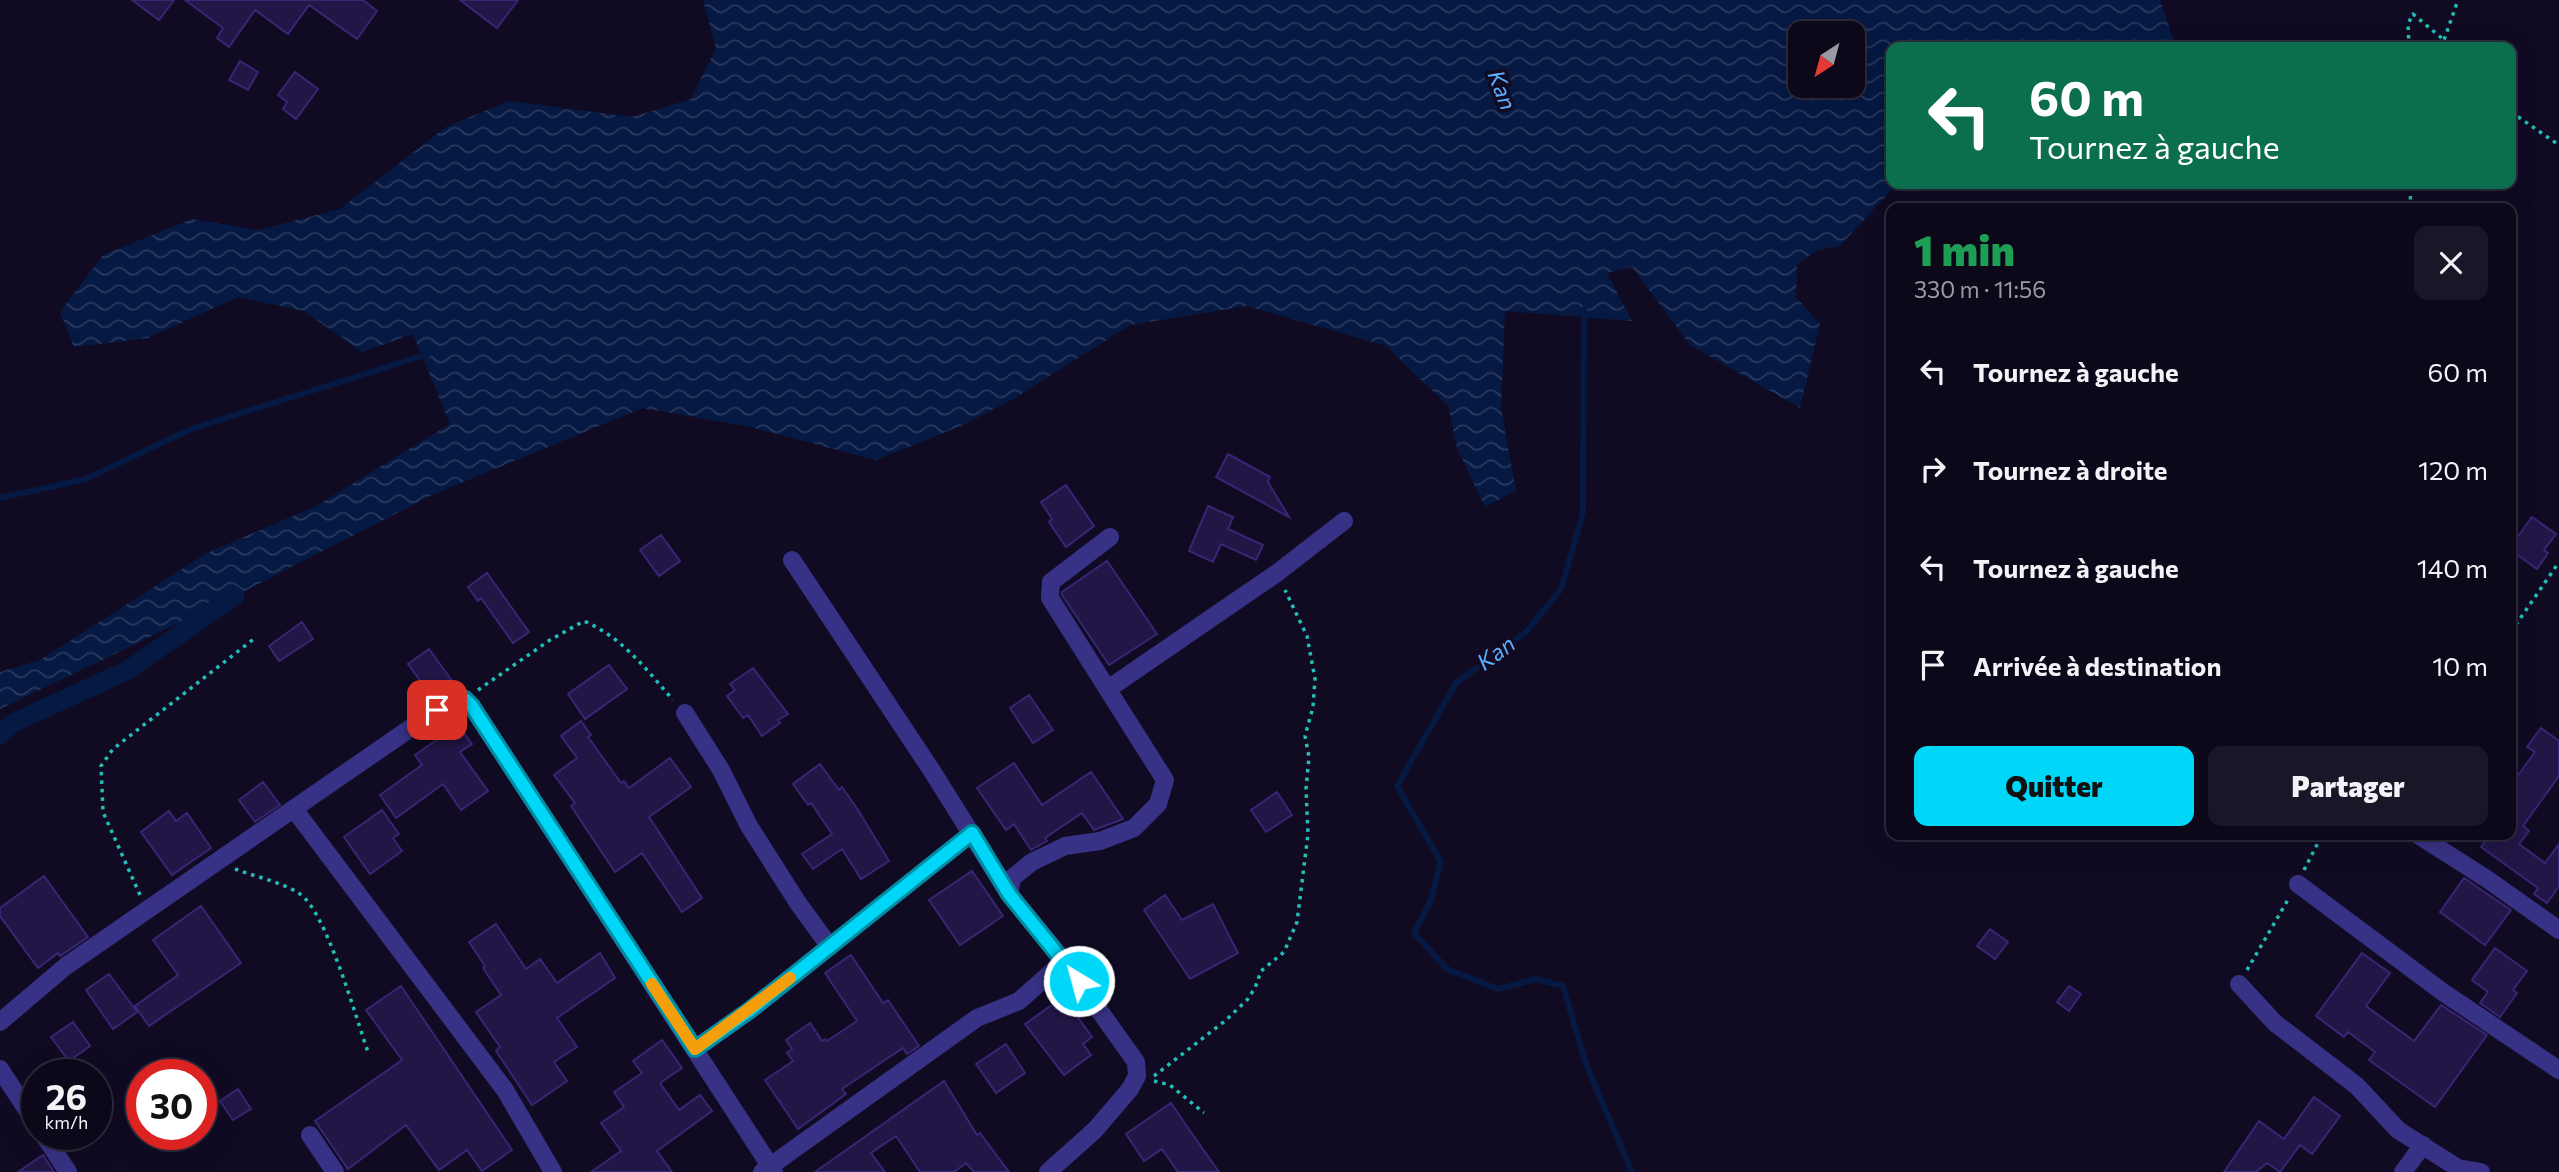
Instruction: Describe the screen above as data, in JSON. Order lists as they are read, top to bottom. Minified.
{"water":["Kan"],"north":"bottom left","page":{"turn":["60 m","Tournez à gauche"],"heading":["1 min","330 m · 11:56"],"list":[{"name":"Tournez à gauche","value":"60 m"},{"name":"Tournez à droite","value":"120 m"},{"name":"Tournez à gauche","value":"140 m"},{"name":"Arrivée à destination","value":"10 m"}],"buttons":["Quitter","Partager"],"speed":"26 km/h","limit":"30"}}
